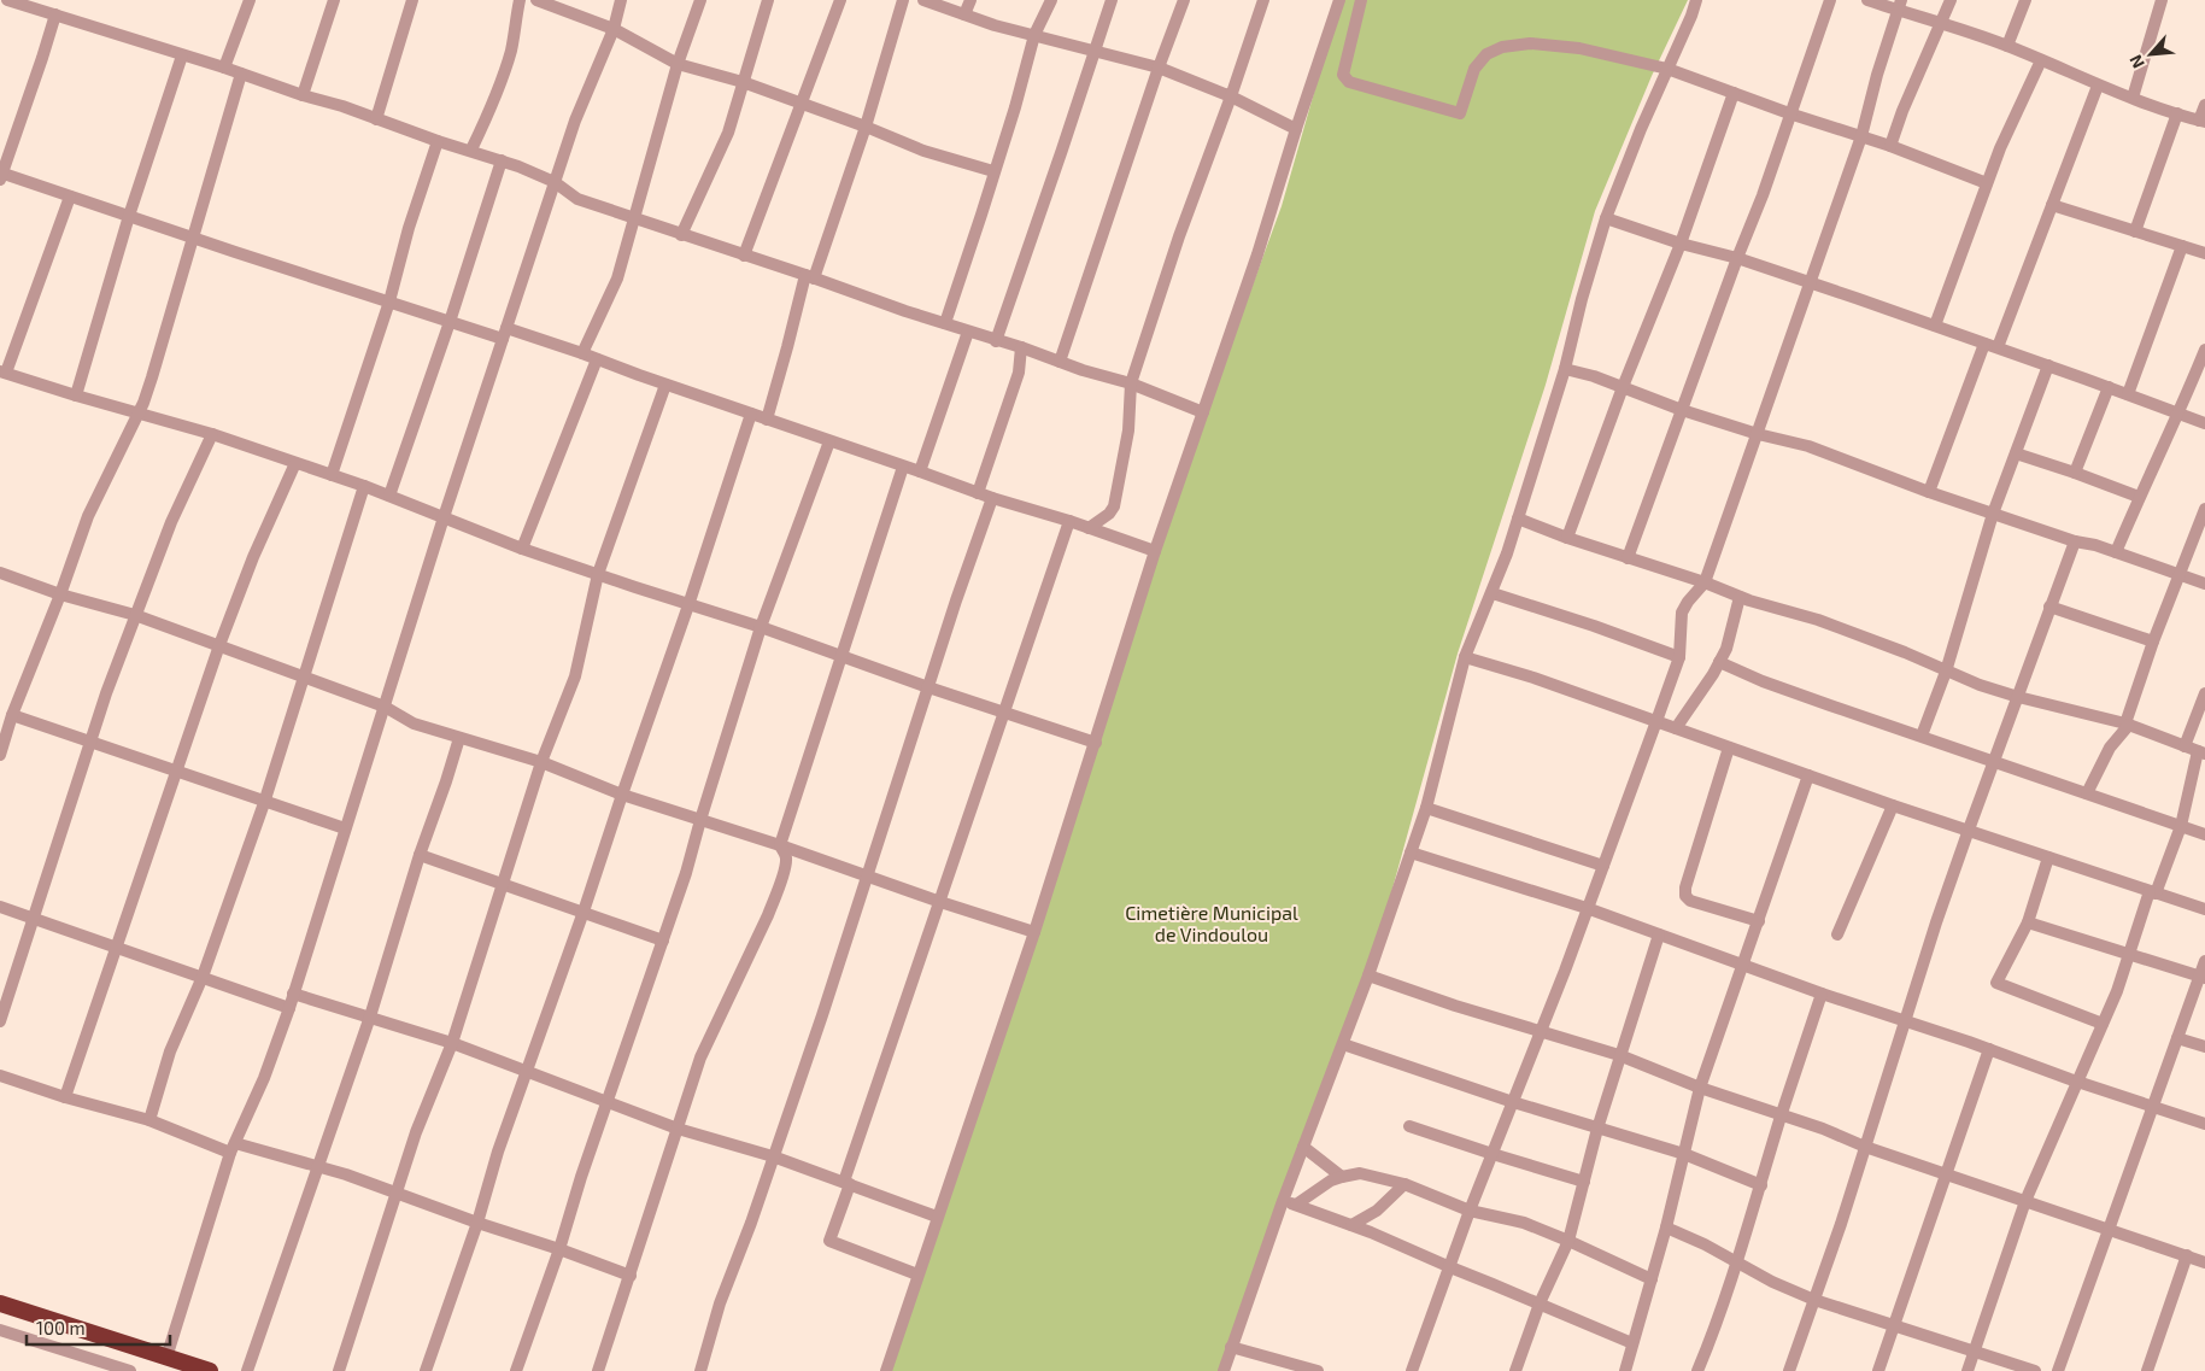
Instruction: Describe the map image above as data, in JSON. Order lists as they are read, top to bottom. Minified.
{"parks":["Cimetière Municipal de Vindoulou"],"scale_bar":"100 m","north":"bottom left"}
